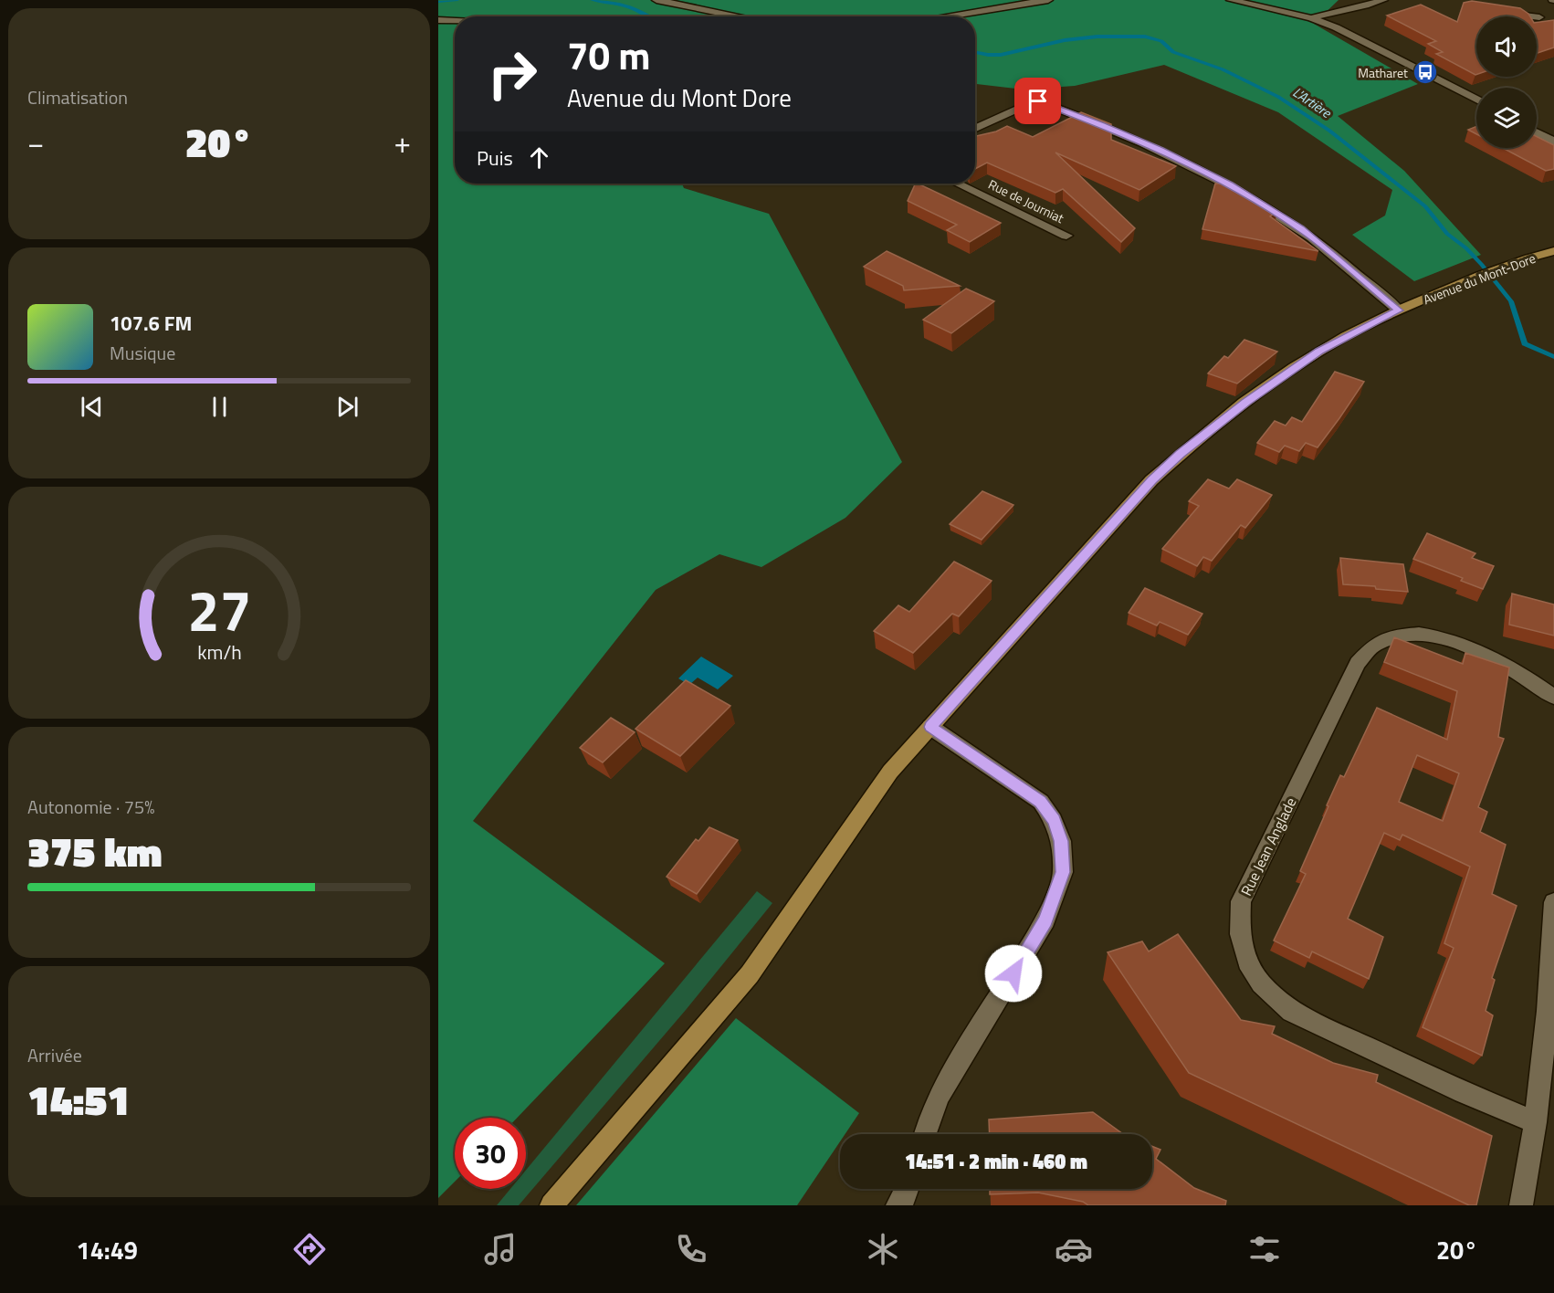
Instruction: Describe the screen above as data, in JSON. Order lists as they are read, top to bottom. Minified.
{"streets":{"main road":["Avenue du Mont-Dore"],"street":["Rue de Journiat","Rue Jean Anglade"]},"water":["L'Artière"],"places":{"bus stop":["Matharet"]},"page":{"tile":["Climatisation",["Autonomie · 75%","375 km"],["Arrivée","14:51"]],"turn":["70 m","Avenue du Mont Dore"],"heat":["−","20°","+"],"then":"Puis","song":["107.6 FM","Musique"],"limit":"30","trip":"14:51 · 2 min · 460 m","tabs":["14:49","20°"],"gauge":["27","km/h"]}}
